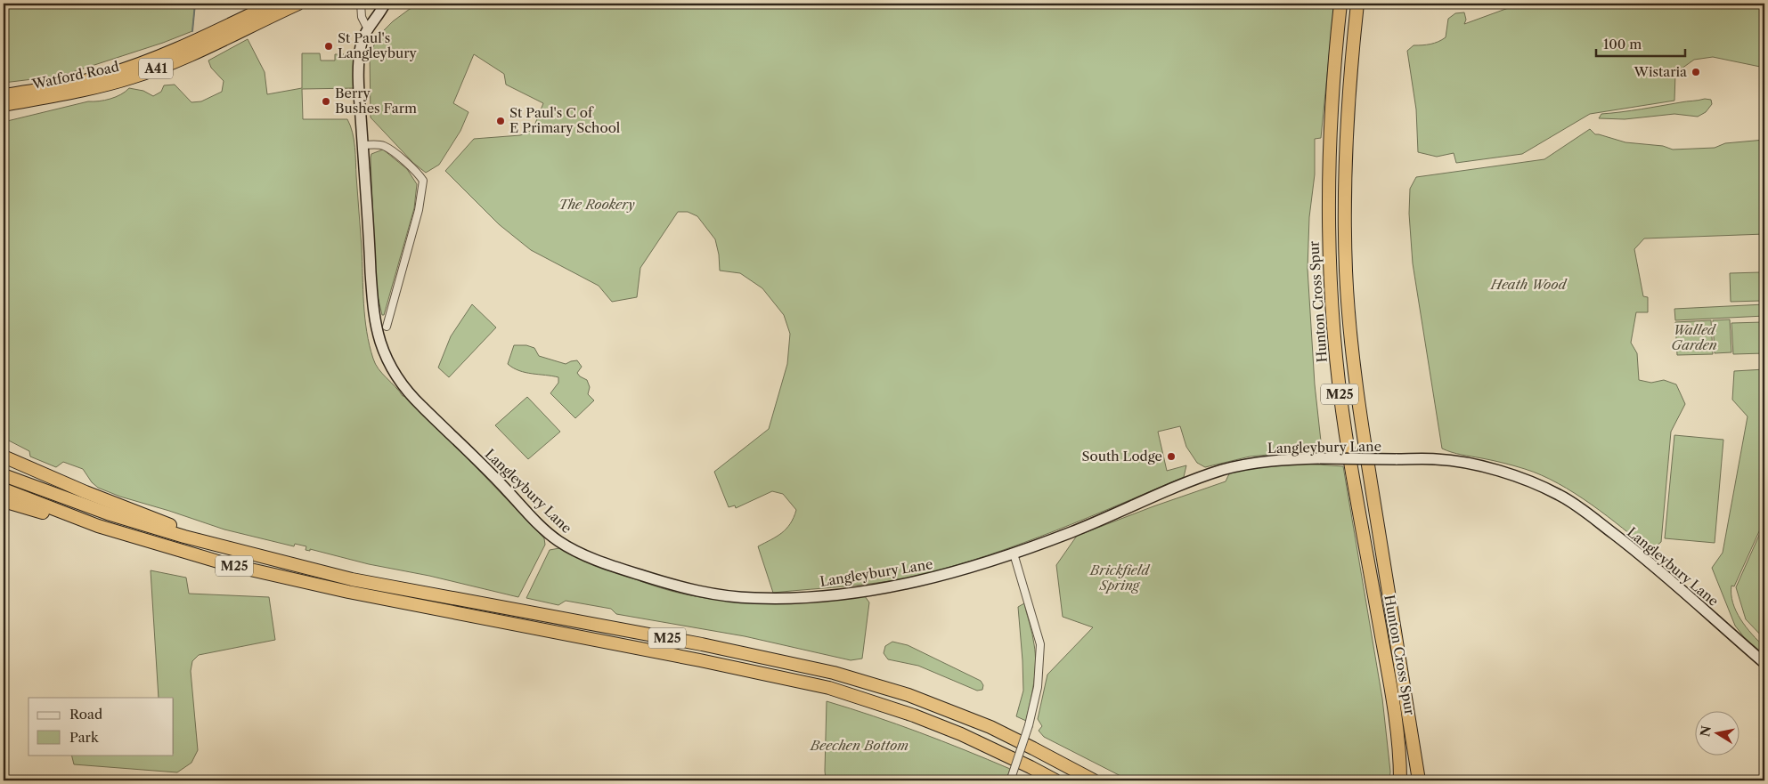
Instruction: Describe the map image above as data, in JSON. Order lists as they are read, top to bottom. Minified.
{"streets":{"highway":["A41","Watford Road","Hunton Cross Spur","M25"],"street":["Langleybury Lane"]},"parks":["The Rookery","Heath Wood","Walled Garden","Brickfield Spring","Beechen Bottom"],"places":["St Paul's Langleybury","Wistaria","Berry Bushes Farm","St Paul's C of E Primary School","South Lodge"],"legend":["Road","Park"],"scale_bar":"100 m","north":"left"}
